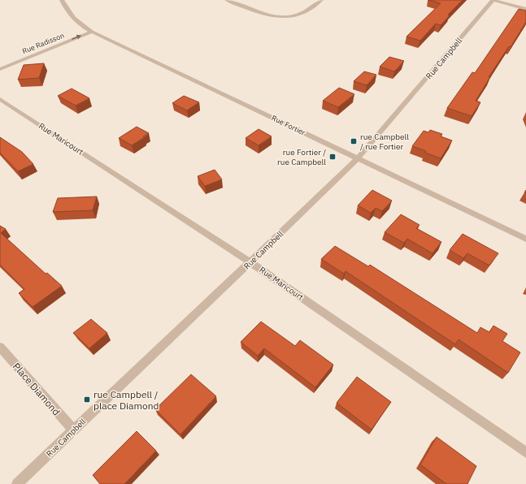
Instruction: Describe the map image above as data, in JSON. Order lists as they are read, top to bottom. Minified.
{"streets":{"street":["Rue Radisson","Rue Campbell","Rue Fortier","Rue Maricourt","Place Diamond"]},"crossings":[["Rue Radisson","Rue Fortier"],["Rue Campbell","Rue Fortier"],["Rue Campbell","Rue Maricourt"],["Rue Campbell","Place Diamond"]],"one_way":["Rue Radisson"],"places":{"transit":["rue Campbell / rue Fortier","rue Fortier / rue Campbell","rue Campbell / place Diamond"]}}
